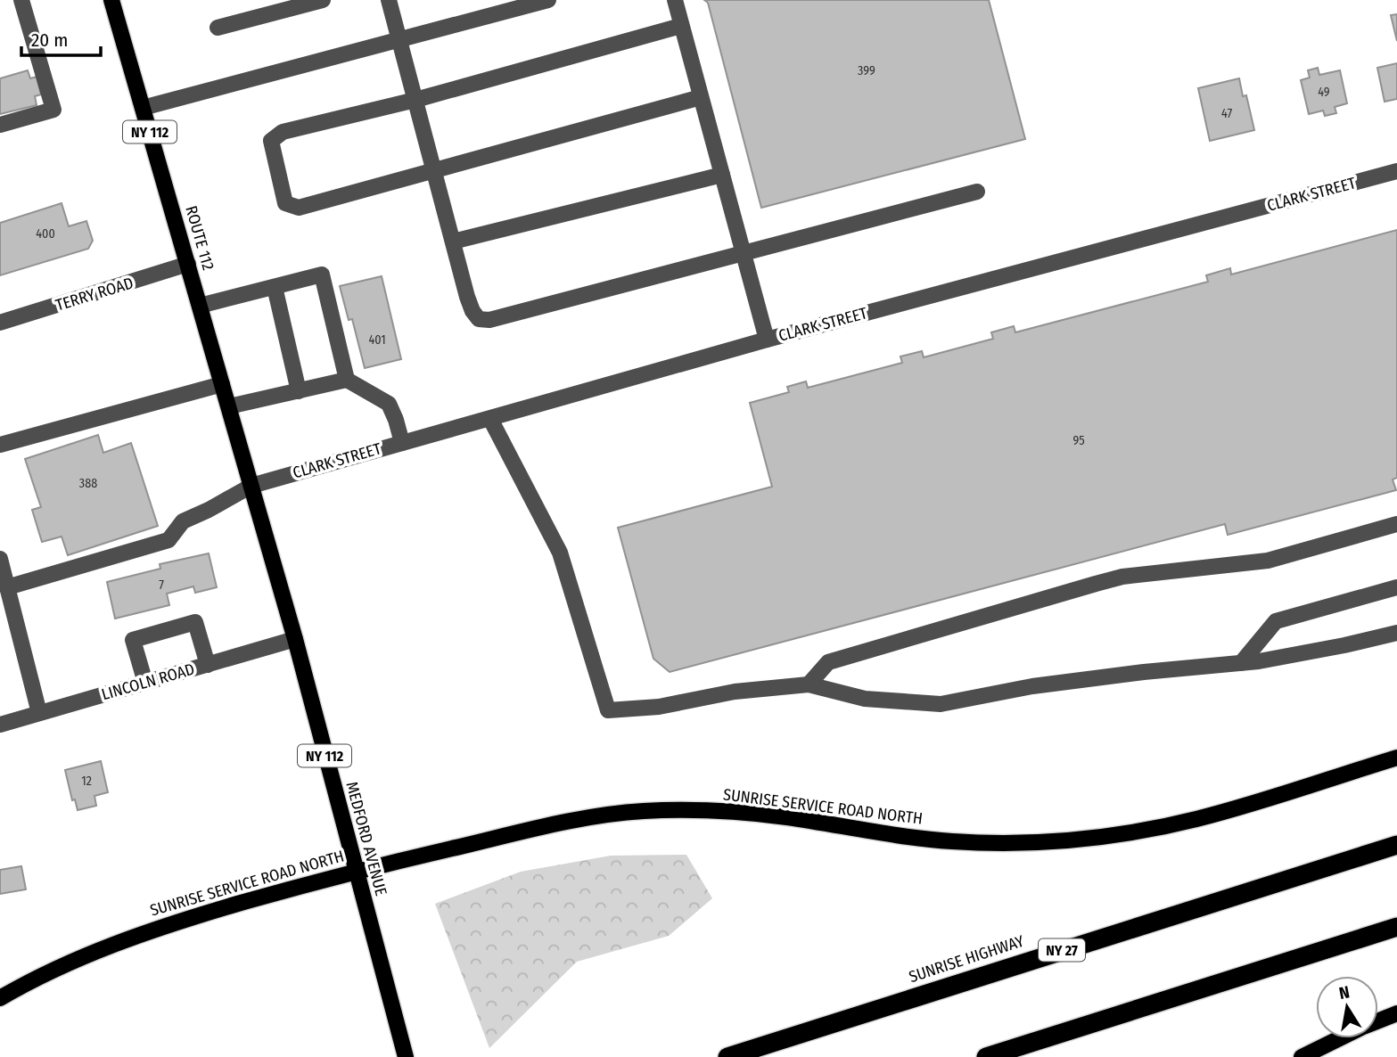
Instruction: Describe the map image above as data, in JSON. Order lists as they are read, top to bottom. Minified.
{"streets":{"highway":["NY 27","SUNRISE HIGHWAY"],"main road":["NY 112","ROUTE 112","SUNRISE SERVICE ROAD NORTH","MEDFORD AVENUE"],"street":["CLARK STREET","TERRY ROAD","LINCOLN ROAD"]},"crossings":[["CLARK STREET","ROUTE 112"],["CLARK STREET","MEDFORD AVENUE"],["ROUTE 112","TERRY ROAD"],["ROUTE 112","MEDFORD AVENUE"],["LINCOLN ROAD","MEDFORD AVENUE"],["SUNRISE SERVICE ROAD NORTH","MEDFORD AVENUE"]],"house_numbers":["399","49","47","400","401","95","388","7","12"],"scale_bar":"20 m","north":"top"}
